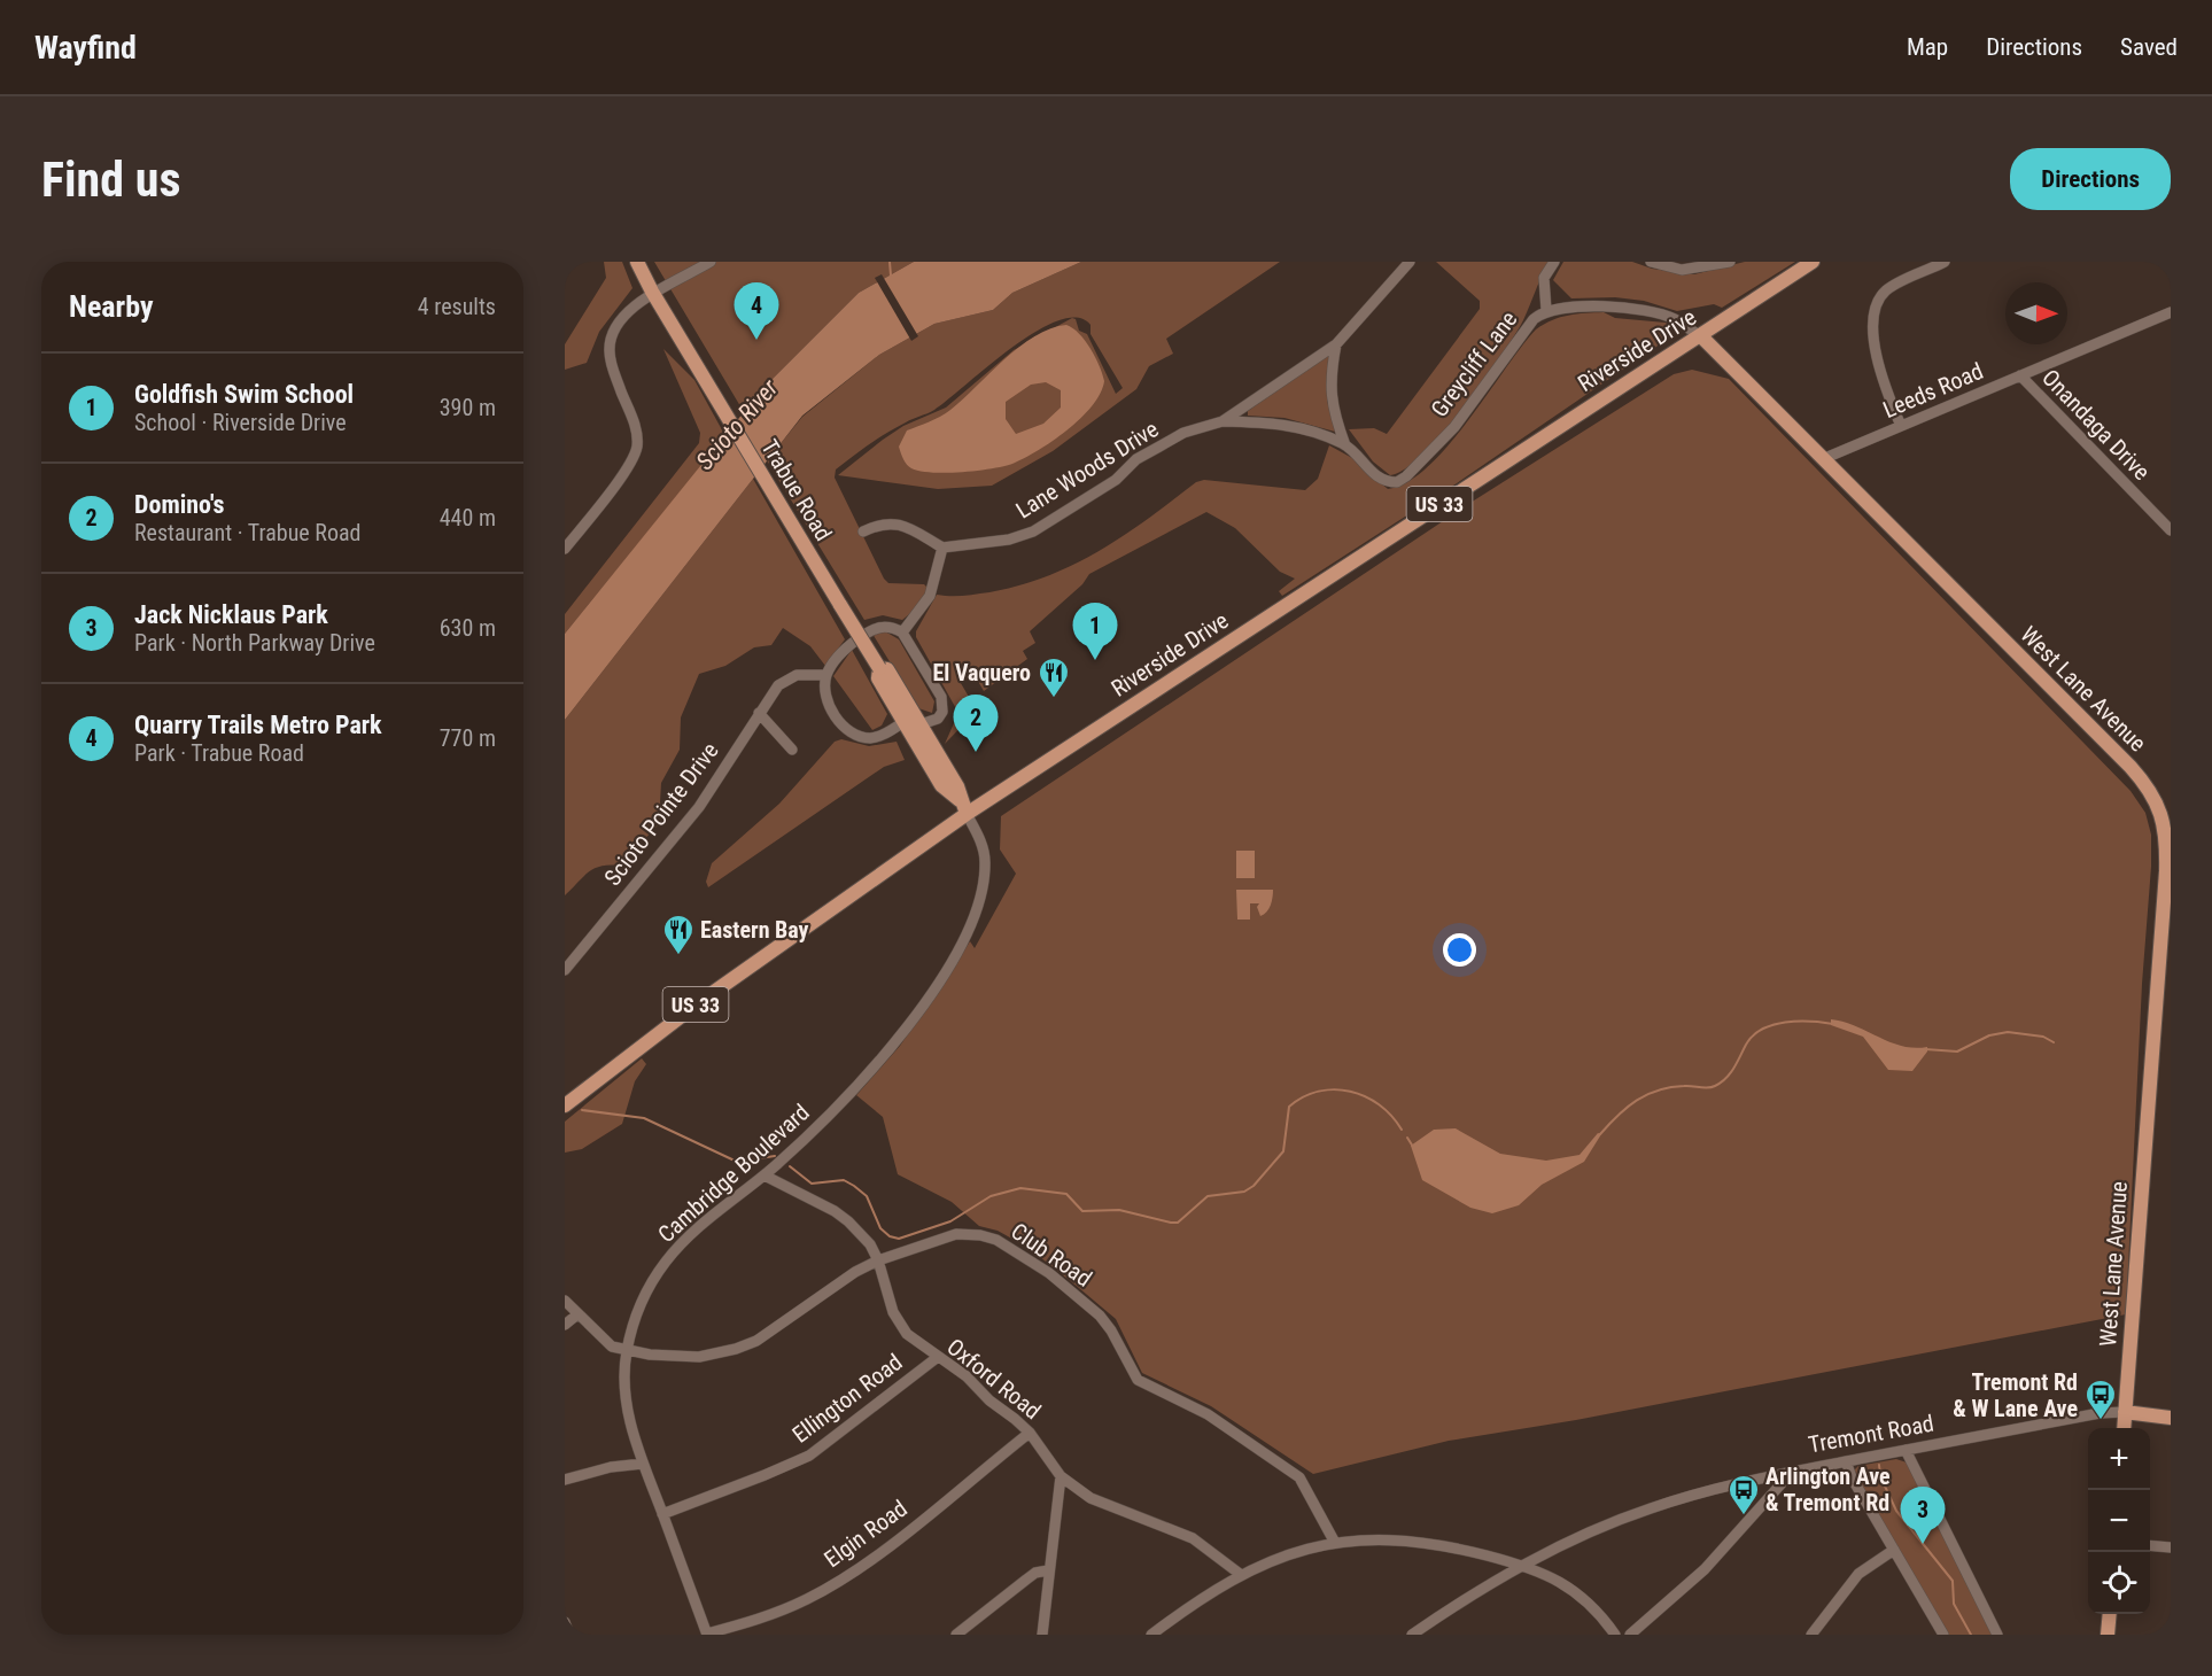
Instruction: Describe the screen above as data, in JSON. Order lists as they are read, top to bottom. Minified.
{"streets":{"main road":["Riverside Drive","Trabue Road","US 33","West Lane Avenue","Tremont Road"],"street":["Greycliff Lane","Leeds Road","Onandaga Drive","Lane Woods Drive","Scioto Pointe Drive","Cambridge Boulevard","Club Road","Oxford Road","Ellington Road","Elgin Road"]},"crossings":[["Riverside Drive","Greycliff Lane"],["Riverside Drive","Trabue Road"],["Riverside Drive","West Lane Avenue"],["Riverside Drive","Cambridge Boulevard"],["Greycliff Lane","Lane Woods Drive"],["Greycliff Lane","West Lane Avenue"],["Leeds Road","Onandaga Drive"],["Leeds Road","West Lane Avenue"],["Trabue Road","Cambridge Boulevard"],["West Lane Avenue","Tremont Road"],["Cambridge Boulevard","Club Road"],["Cambridge Boulevard","Oxford Road"],["Cambridge Boulevard","Ellington Road"],["Cambridge Boulevard","Elgin Road"],["Club Road","Oxford Road"],["Oxford Road","Ellington Road"],["Oxford Road","Elgin Road"]],"water":["Scioto River"],"places":{"restaurant":["El Vaquero","Eastern Bay"],"bus stop":["Tremont Rd & W Lane Ave","Arlington Ave & Tremont Rd"]},"north":"right","page":{"header":"Wayfind","nav":["Map","Directions","Saved"],"buttons":"Directions","title":"Find us","heading":["Nearby","4 results"],"pins":["4","1","2","3"],"list":[{"mark":"1","name":"Goldfish Swim School","note":"School · Riverside Drive","value":"390 m"},{"mark":"2","name":"Domino's","note":"Restaurant · Trabue Road","value":"440 m"},{"mark":"3","name":"Jack Nicklaus Park","note":"Park · North Parkway Drive","value":"630 m"},{"mark":"4","name":"Quarry Trails Metro Park","note":"Park · Trabue Road","value":"770 m"}],"map_buttons":["+","−"]}}
